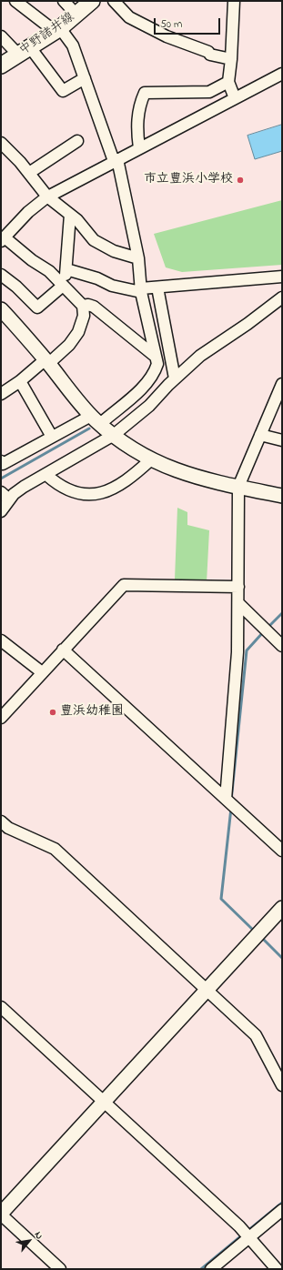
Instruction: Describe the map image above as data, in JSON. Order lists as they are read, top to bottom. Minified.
{"streets":{"main road":["中野諸井線"]},"places":["市立豊浜小学校","豊浜幼稚園"],"scale_bar":"50 m","north":"top right"}
